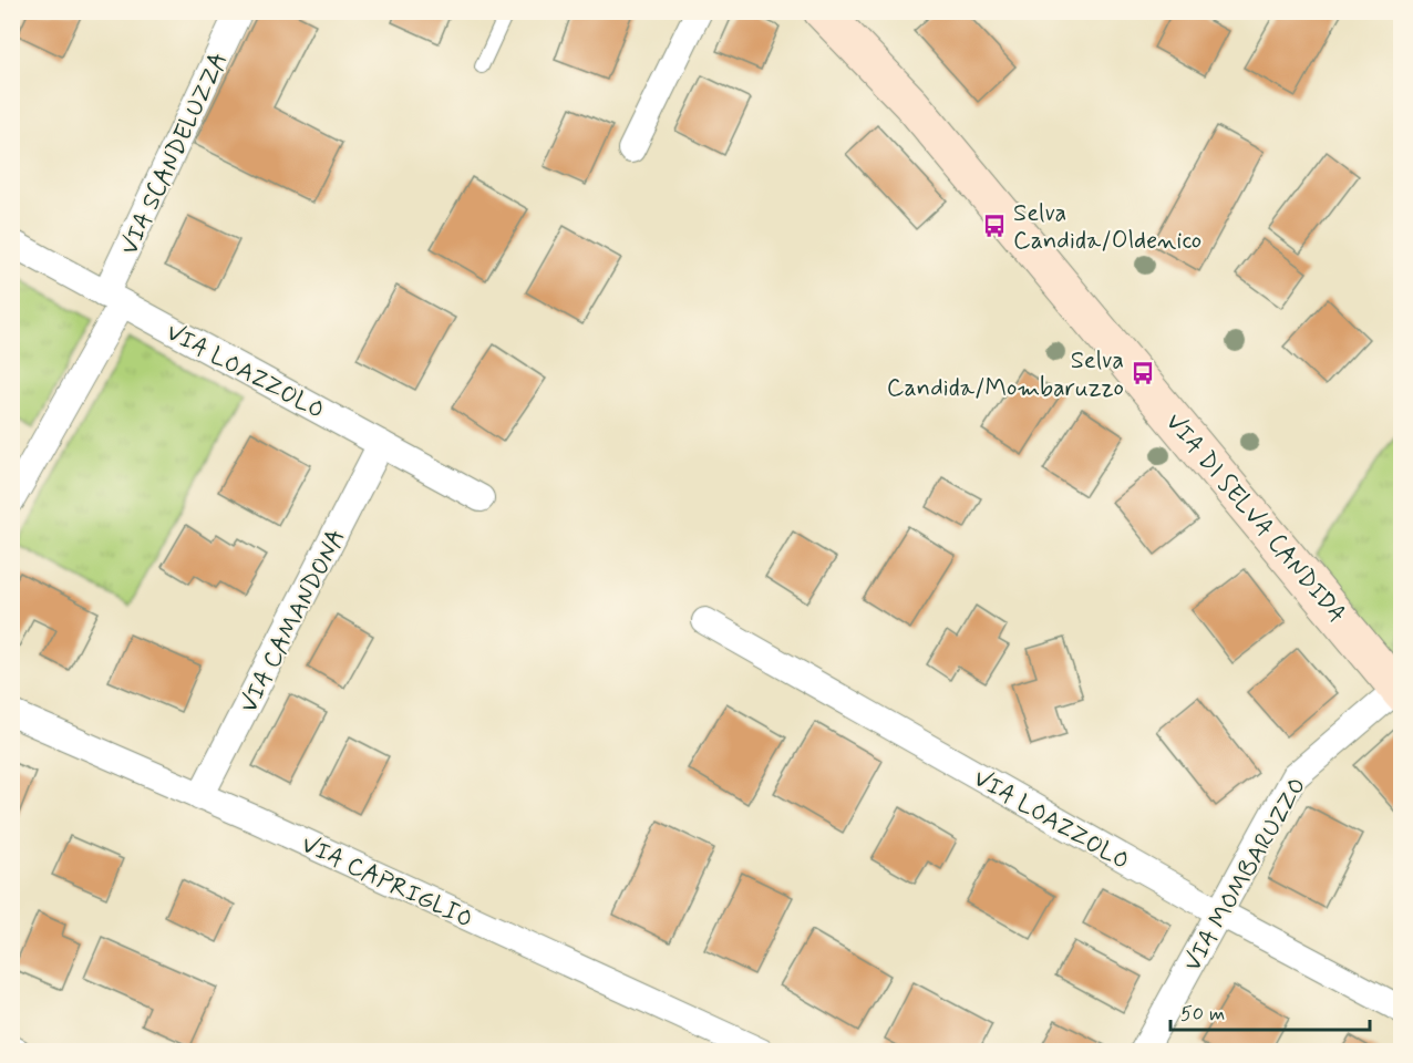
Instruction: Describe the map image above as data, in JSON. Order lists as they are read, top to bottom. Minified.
{"streets":{"street":["VIA SCANDELUZZA","VIA LOAZZOLO","VIA DI SELVA CANDIDA","VIA CAMANDONA","VIA MOMBARUZZO","VIA CAPRIGLIO"]},"crossings":[["VIA SCANDELUZZA","VIA LOAZZOLO"],["VIA LOAZZOLO","VIA CAMANDONA"],["VIA LOAZZOLO","VIA MOMBARUZZO"],["VIA DI SELVA CANDIDA","VIA MOMBARUZZO"],["VIA CAMANDONA","VIA CAPRIGLIO"]],"places":{"bus stop":["Selva Candida/Oldenico","Selva Candida/Mombaruzzo"]},"scale_bar":"50 m"}
